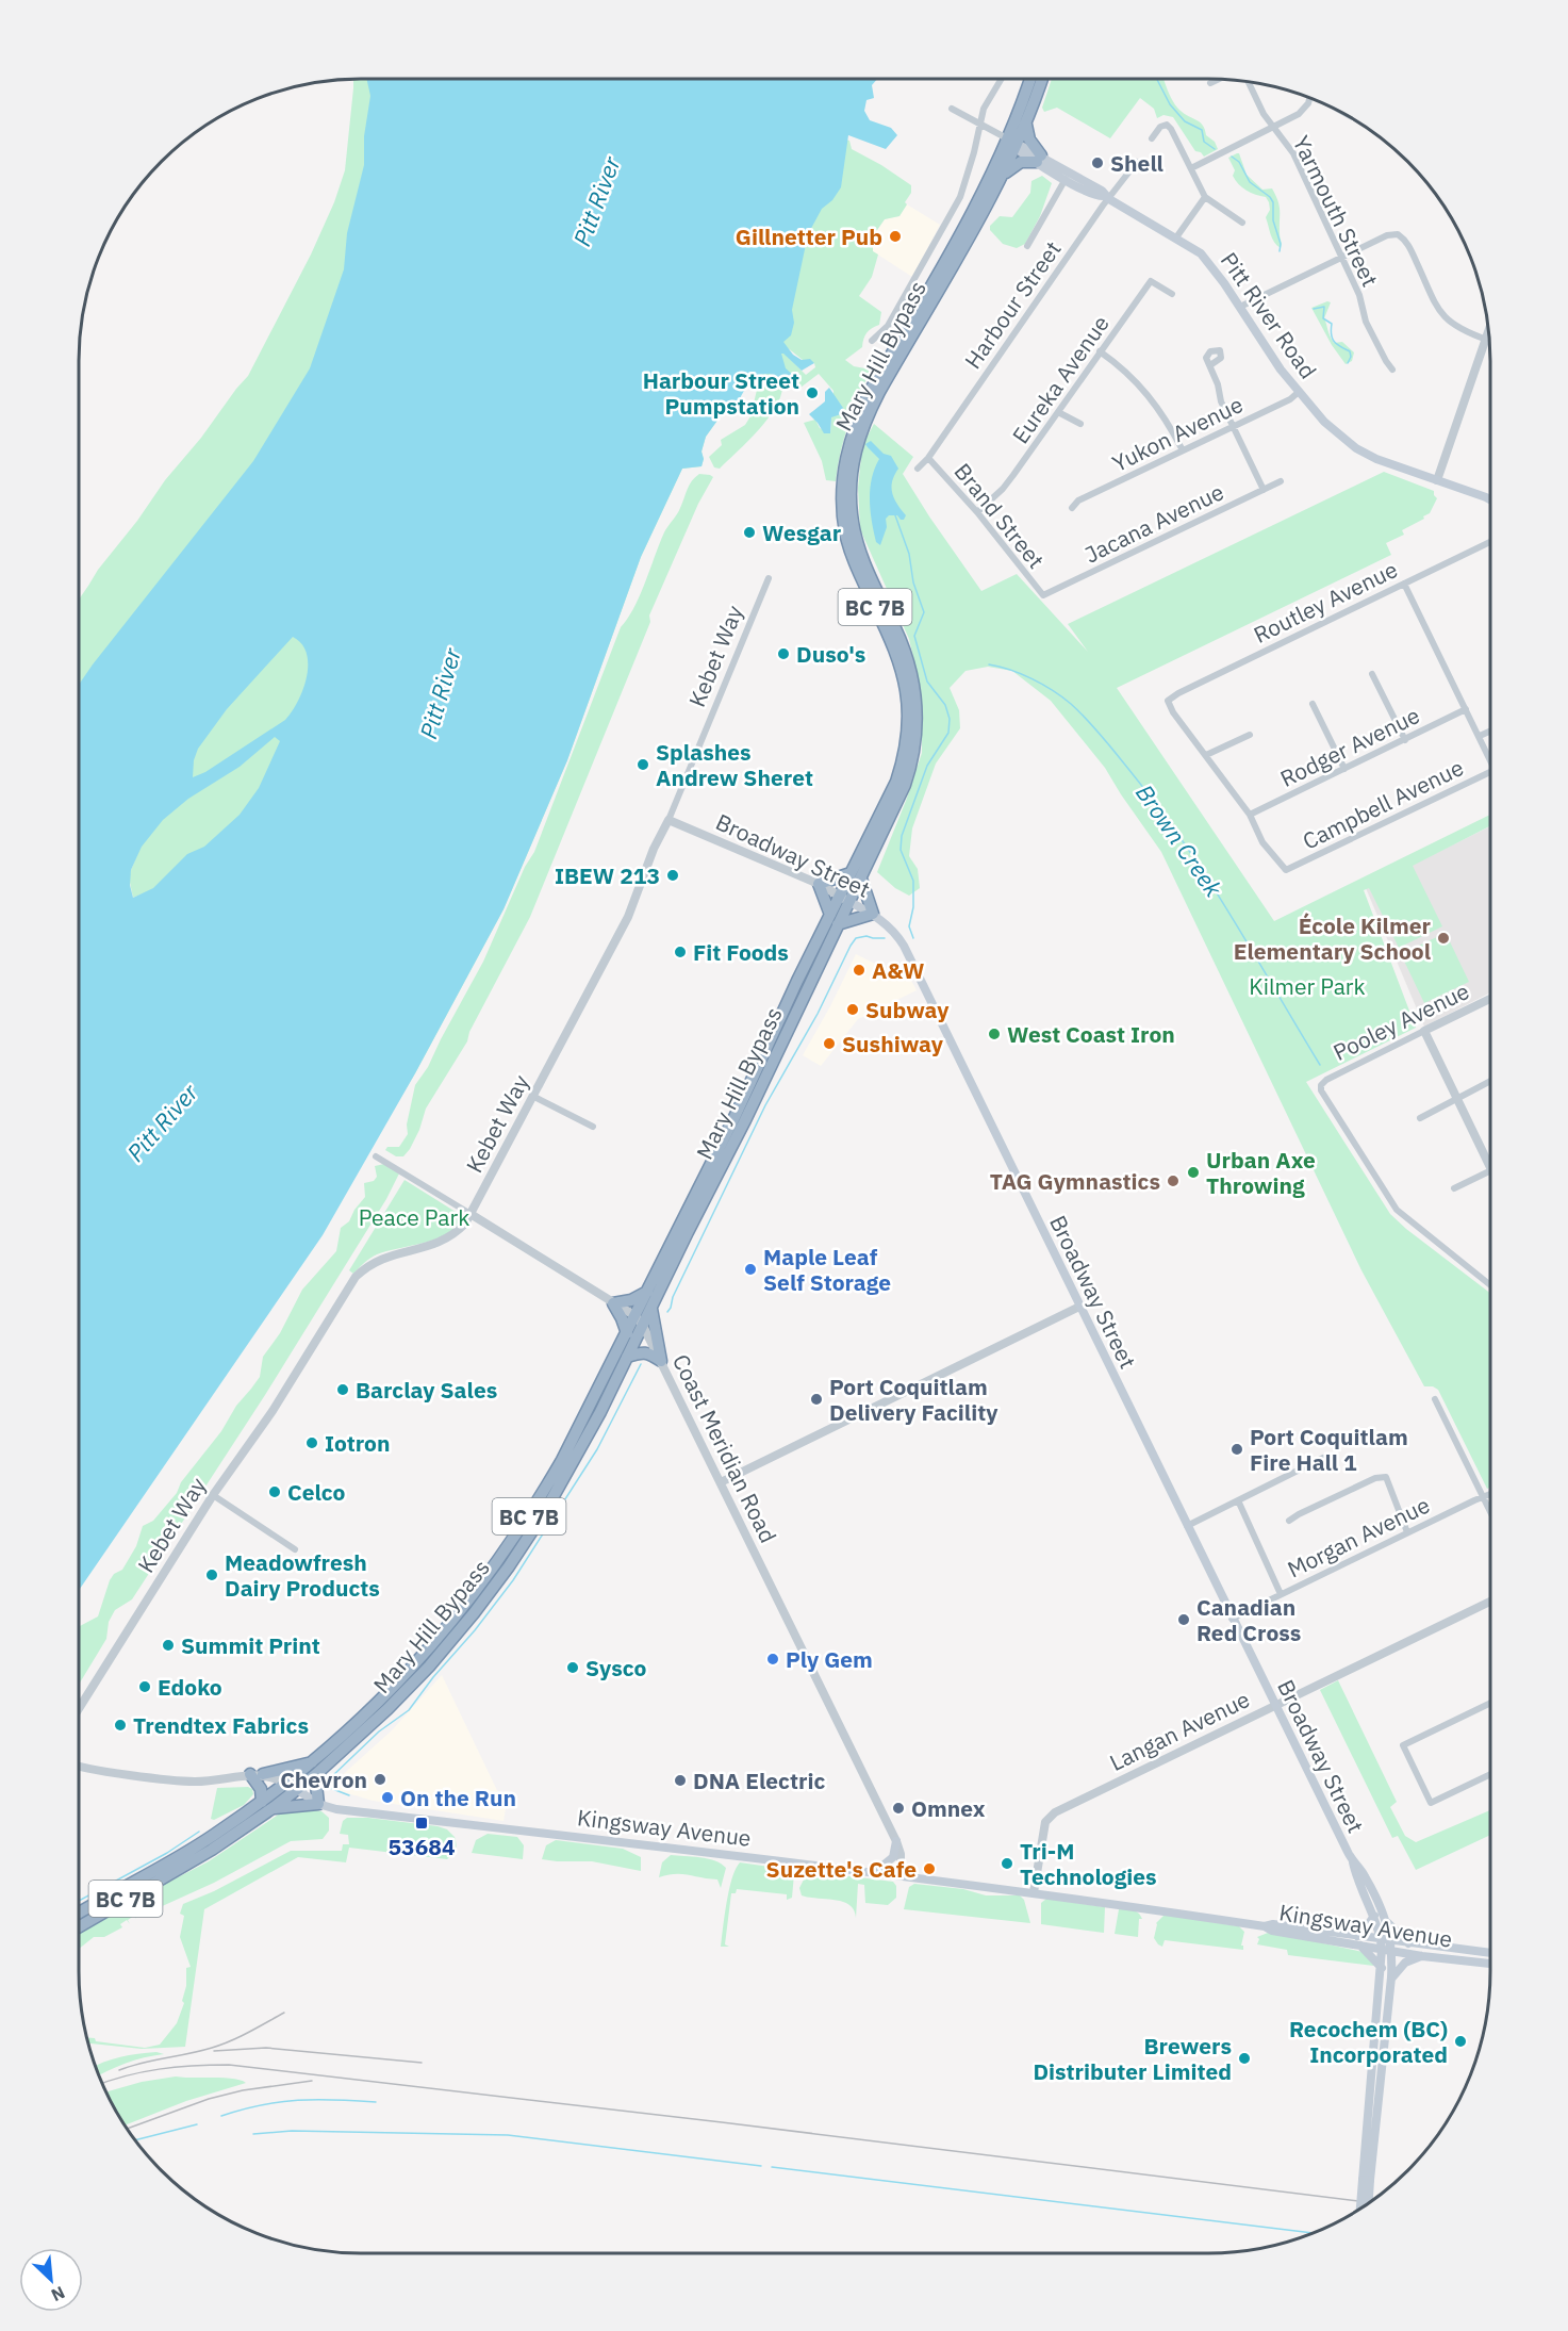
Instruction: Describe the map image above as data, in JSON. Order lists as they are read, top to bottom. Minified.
{"streets":{"highway":["Mary Hill Bypass","BC 7B"],"main road":["Pitt River Road","Broadway Street","Kingsway Avenue"],"street":["Yarmouth Street","Harbour Street","Eureka Avenue","Yukon Avenue","Brand Street","Jacana Avenue","Routley Avenue","Kebet Way","Rodger Avenue","Campbell Avenue","Pooley Avenue","Coast Meridian Road","Morgan Avenue","Langan Avenue"]},"crossings":[["Harbour Street","Pitt River Road"],["Harbour Street","Brand Street"],["Pitt River Road","Mary Hill Bypass"],["Pitt River Road","Yukon Avenue"],["Mary Hill Bypass","Broadway Street"],["Mary Hill Bypass","Coast Meridian Road"],["Mary Hill Bypass","Kingsway Avenue"],["Eureka Avenue","Brand Street"],["Brand Street","Jacana Avenue"],["Kebet Way","Broadway Street"],["Rodger Avenue","Campbell Avenue"],["Broadway Street","Morgan Avenue"],["Broadway Street","Langan Avenue"],["Broadway Street","Kingsway Avenue"],["Coast Meridian Road","Kingsway Avenue"],["Langan Avenue","Kingsway Avenue"]],"water":["Pitt River","Brown Creek"],"parks":["Kilmer Park","Peace Park"],"places":{"other":["Shell","Gillnetter Pub","Harbour Street Pumpstation","Wesgar","Duso's","Splashes Andrew Sheret","IBEW 213","École Kilmer Elementary School","Fit Foods","A&W","Subway","West Coast Iron","Sushiway","Urban Axe Throwing","TAG Gymnastics","Maple Leaf Self Storage","Barclay Sales","Port Coquitlam Delivery Facility","Iotron","Port Coquitlam Fire Hall 1","Celco","Meadowfresh Dairy Products","Canadian Red Cross","Summit Print","Ply Gem","Sysco","Edoko","Trendtex Fabrics","Chevron","DNA Electric","On the Run","Omnex","Tri-M Technologies","Suzette's Cafe","Recochem (BC) Incorporated","Brewers Distributer Limited"],"transit":["53684"]},"north":"bottom right"}
